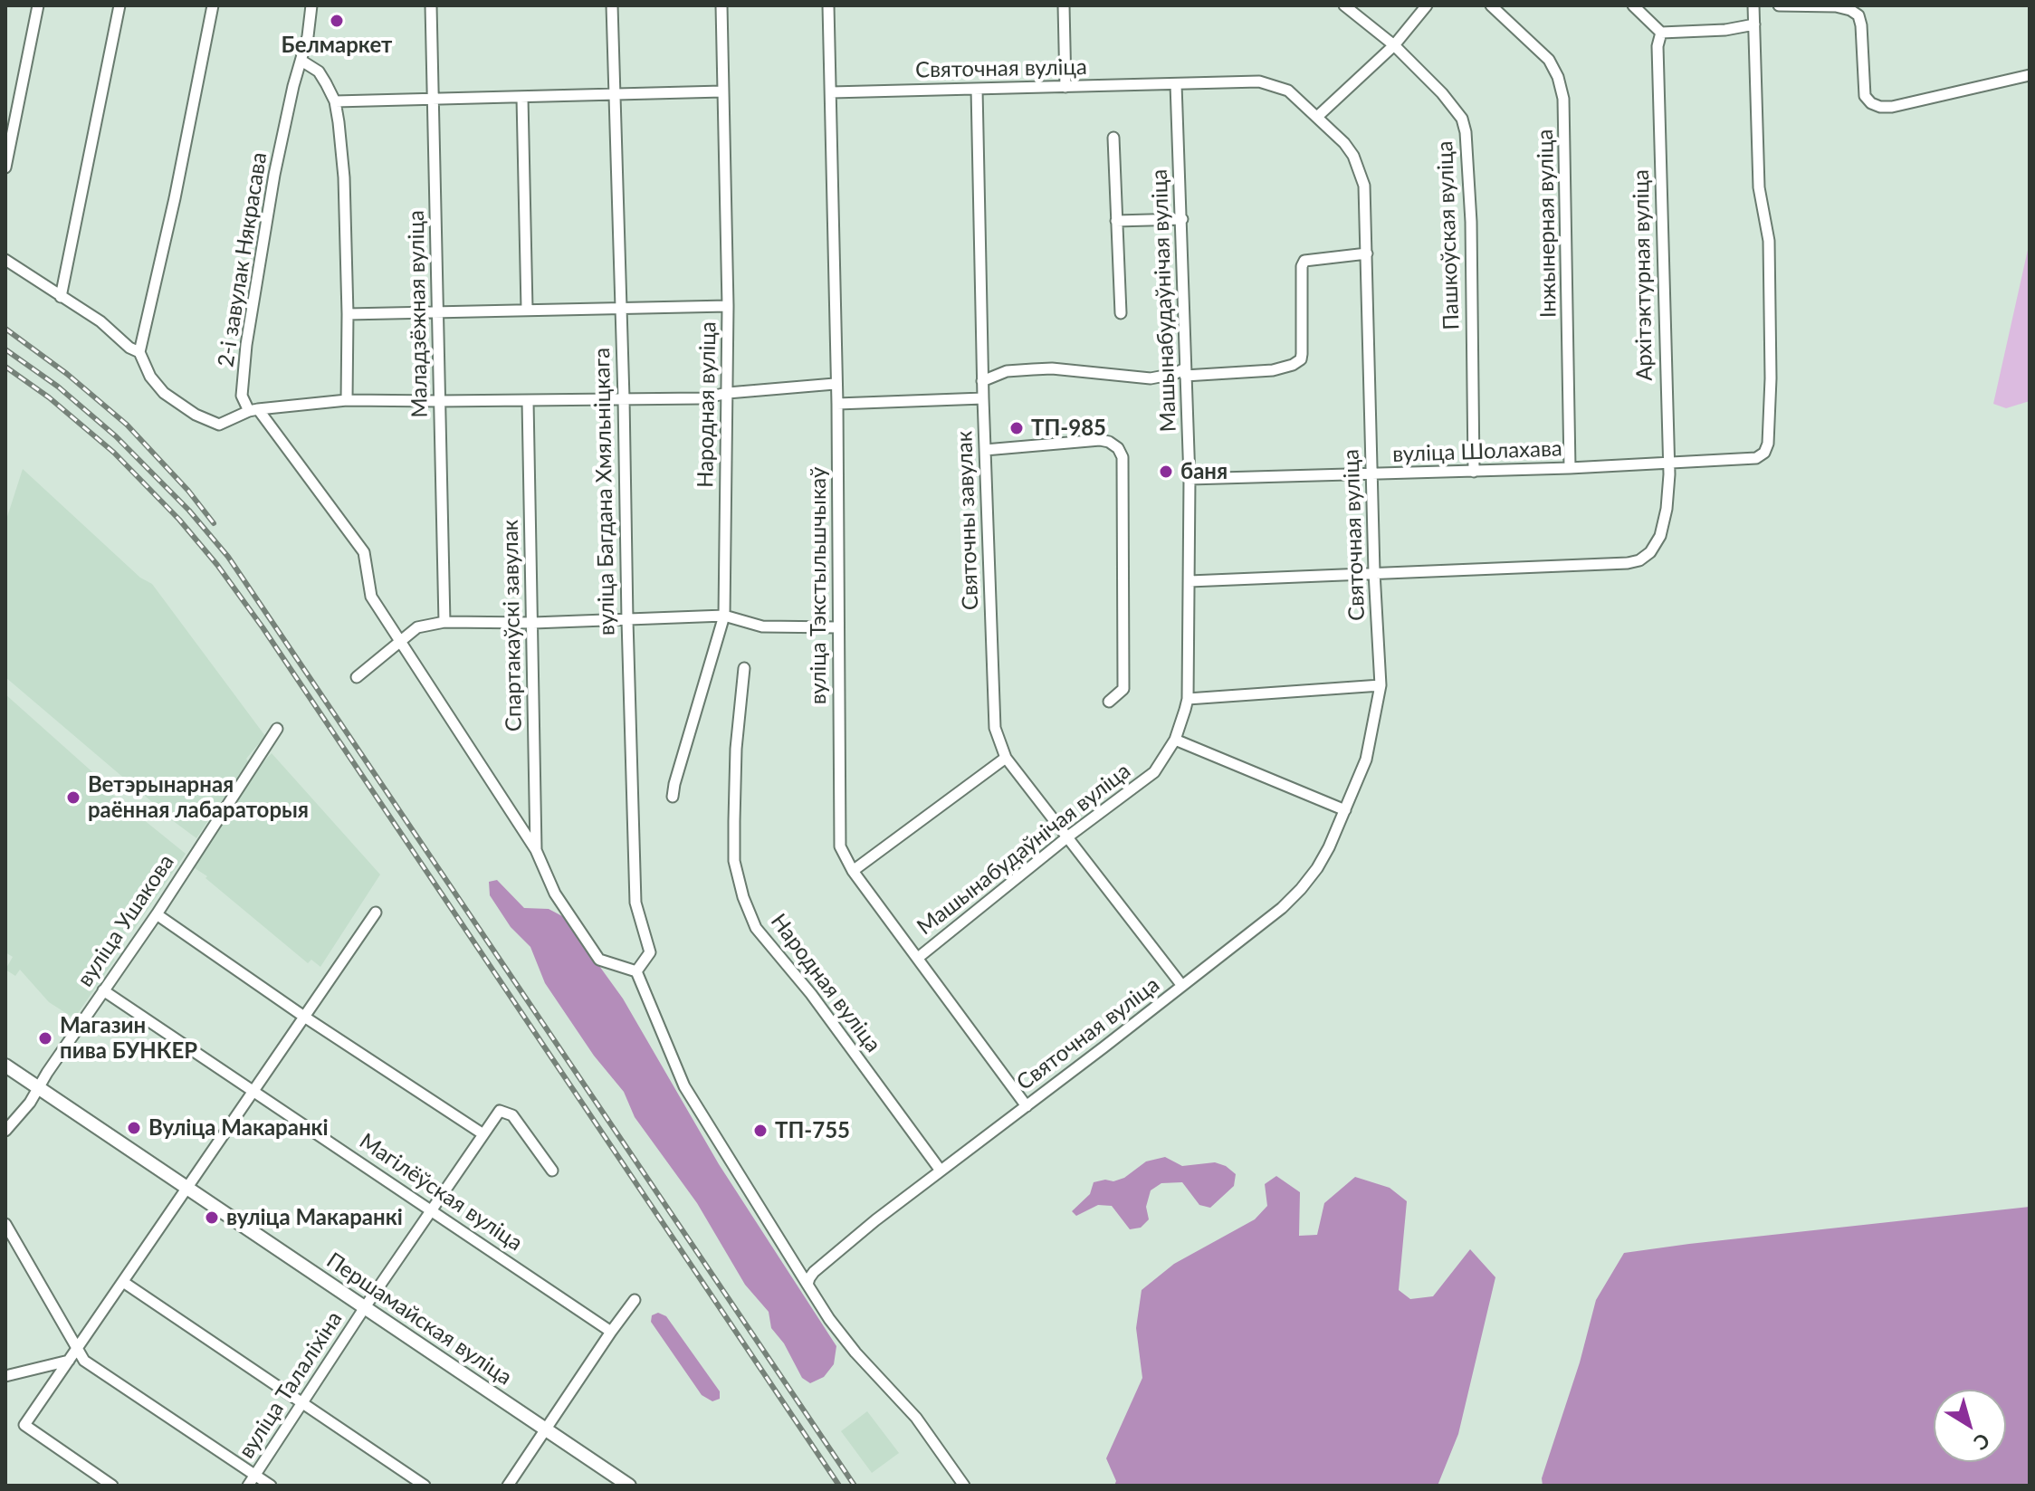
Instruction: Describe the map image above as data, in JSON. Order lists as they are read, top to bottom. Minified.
{"streets":{"main road":["Першамайская вуліца"],"street":["Святочная вуліца","Інжынерная вуліца","Пашкоўская вуліца","2-і завулак Някрасава","Архітэктурная вуліца","Машынабудаўнічая вуліца","Маладзёжная вуліца","Народная вуліца","вуліца Шолахава","вуліца Багдана Хмяльніцкага","Святочны завулак","вуліца Тэкстыльшчыкаў","Спартакаўскі завулак","вуліца Ушакова","Магілёўская вуліца","вуліца Талаліхіна"]},"crossings":[["Святочная вуліца","Архітэктурная вуліца"],["Святочная вуліца","Машынабудаўнічая вуліца"],["Святочная вуліца","Народная вуліца"],["Святочная вуліца","вуліца Шолахава"],["Святочная вуліца","Святочны завулак"],["Святочная вуліца","вуліца Тэкстыльшчыкаў"],["Інжынерная вуліца","вуліца Шолахава"],["Пашкоўская вуліца","вуліца Шолахава"],["2-і завулак Някрасава","Спартакаўскі завулак"],["Архітэктурная вуліца","вуліца Шолахава"],["Машынабудаўнічая вуліца","вуліца Шолахава"],["Машынабудаўнічая вуліца","вуліца Тэкстыльшчыкаў"],["вуліца Ушакова","Магілёўская вуліца"],["вуліца Ушакова","Першамайская вуліца"],["Магілёўская вуліца","вуліца Талаліхіна"],["Першамайская вуліца","вуліца Талаліхіна"]],"places":["Белмаркет","ТП-985","баня","Ветэрынарная раённая лабараторыя","Магазин пива БУНКЕР","Вуліца Макаранкі","ТП-755","вуліца Макаранкі"],"north":"bottom right"}
